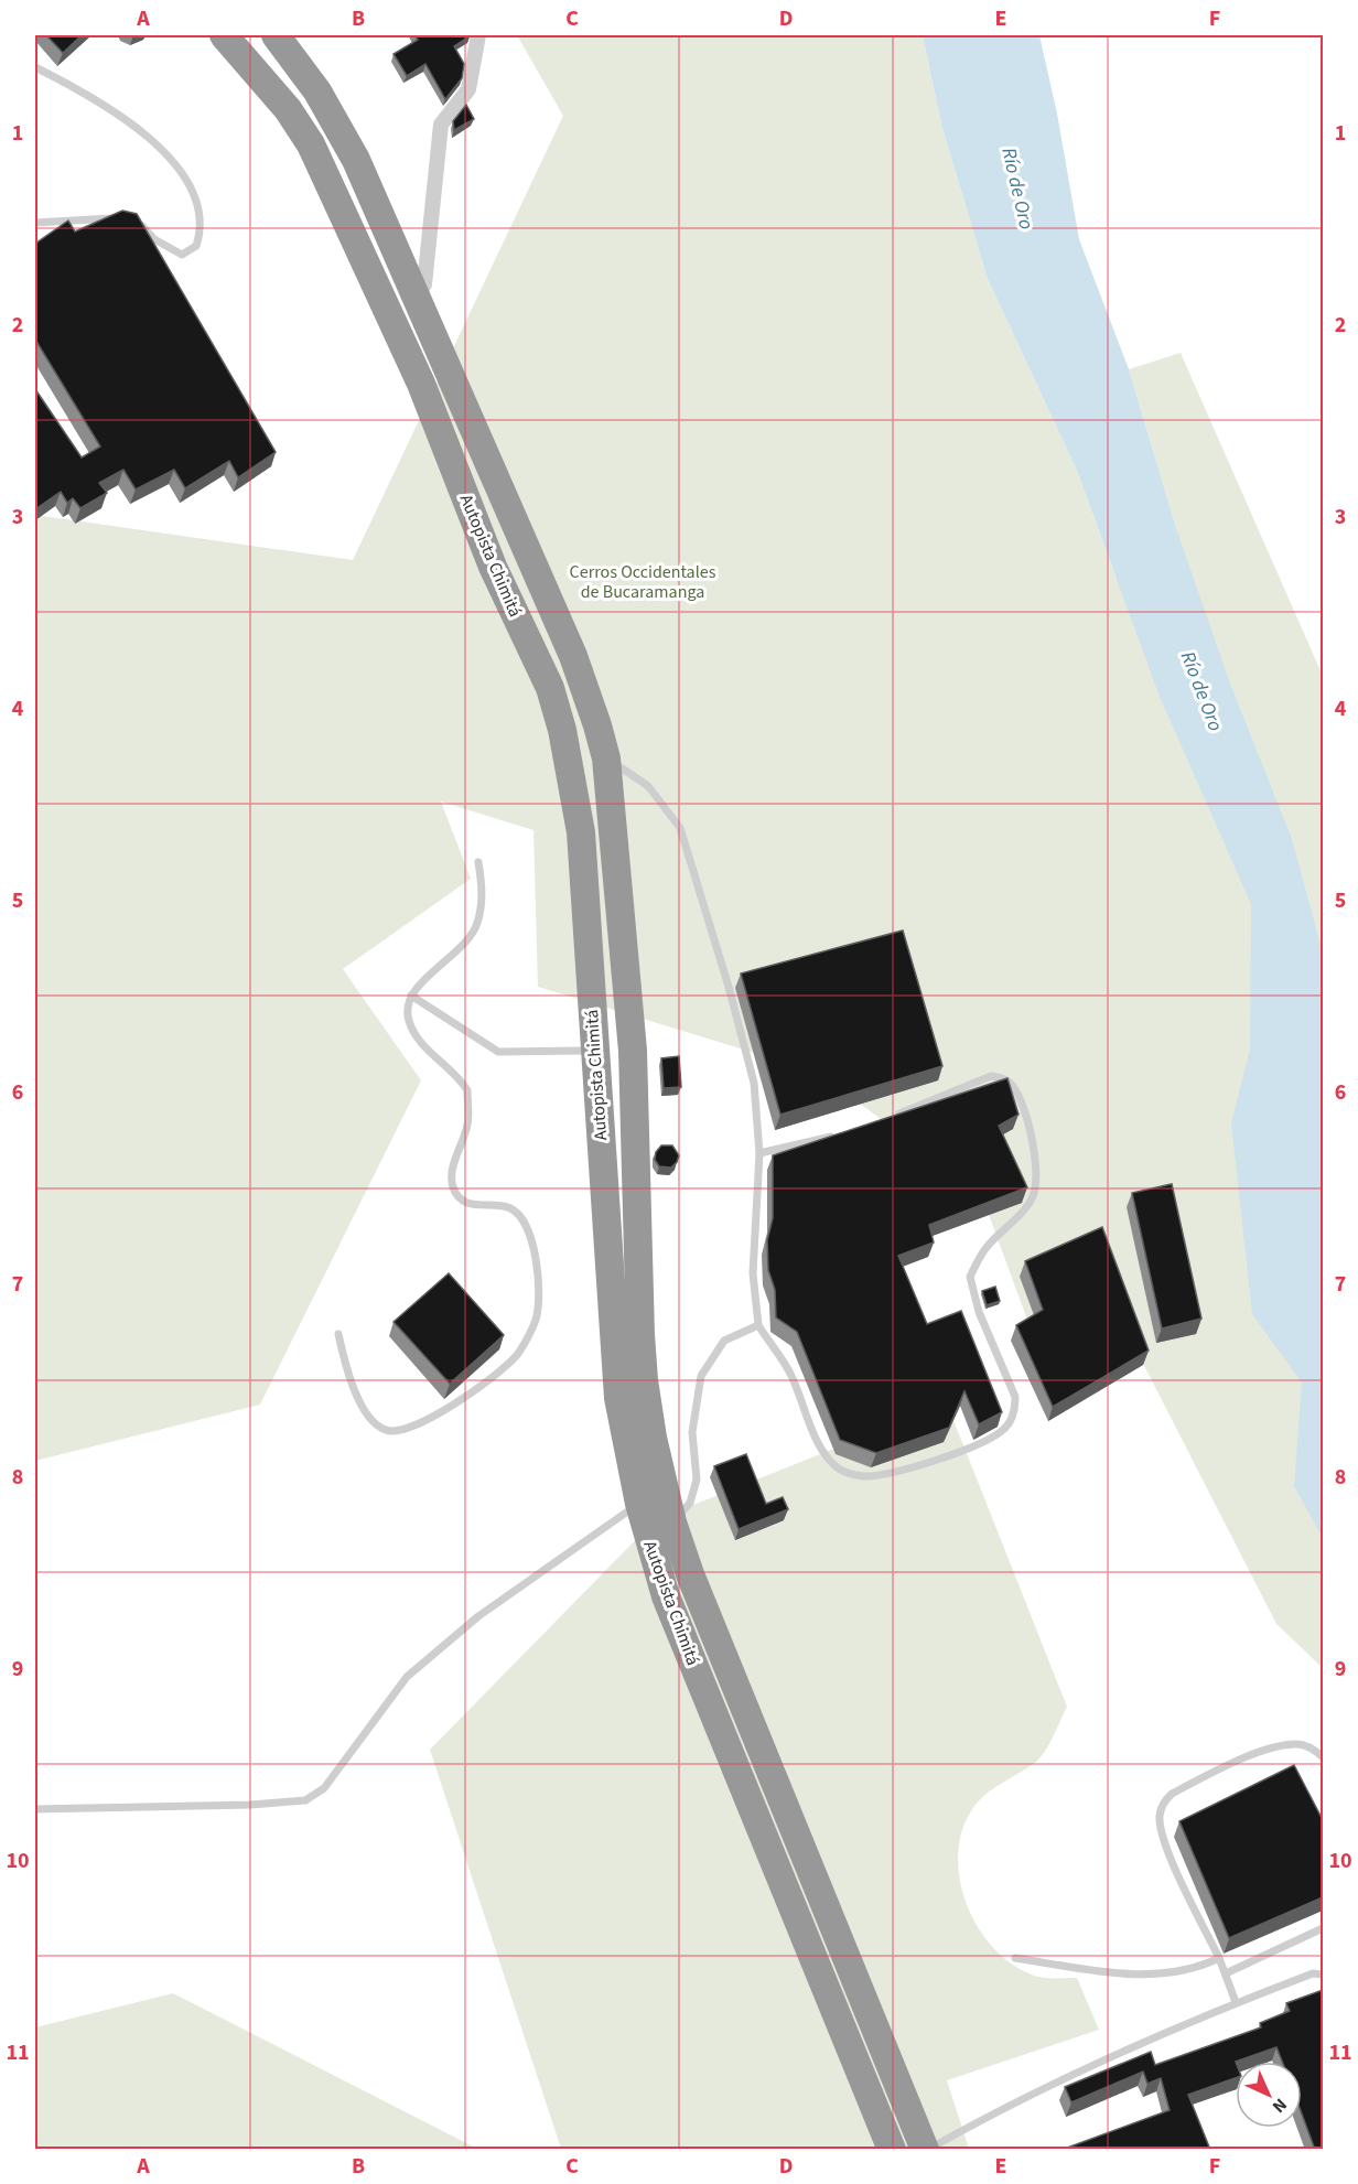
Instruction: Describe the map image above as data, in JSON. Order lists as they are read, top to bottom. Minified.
{"streets":{"highway":["Autopista Chimitá"]},"water":["Río de Oro"],"parks":["Cerros Occidentales de Bucaramanga"],"north":"bottom right","grid":{"columns":["A","B","C","D","E","F"],"rows":["1","2","3","4","5","6","7","8","9","10","11"]}}
